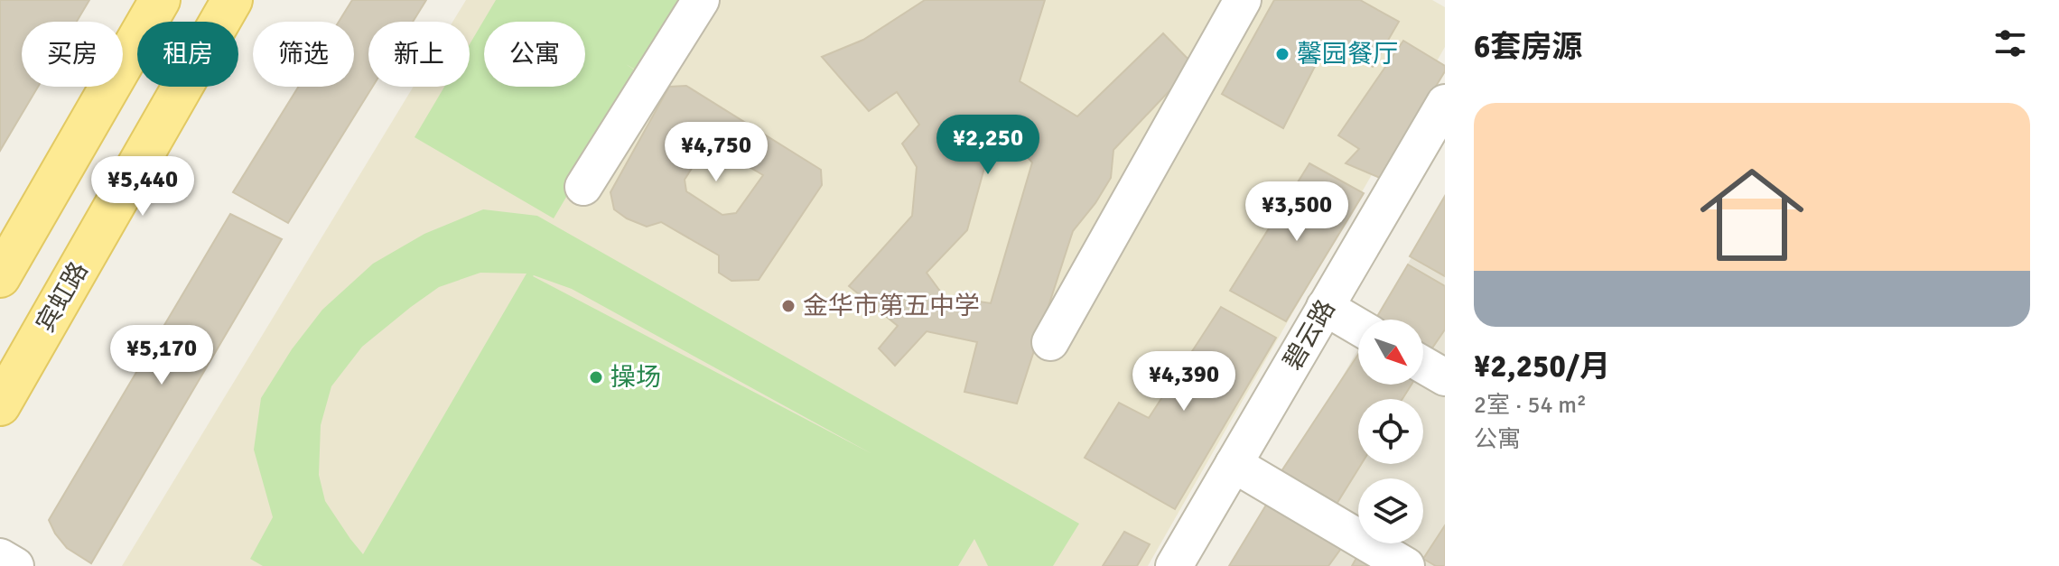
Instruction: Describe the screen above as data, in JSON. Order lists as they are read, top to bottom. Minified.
{"streets":{"main road":["宾虹路"],"street":["碧云路"]},"places":["馨园餐厅","金华市第五中学","操场"],"north":"bottom right","page":{"heading":"6套房源","chip":["买房","租房","筛选","新上","公寓"],"list":[{"name":"¥2,250/月","note":"2室 · 54 m² · 公寓"}],"price":["¥2,250","¥4,750","¥5,440","¥3,500","¥5,170","¥4,390"]}}
